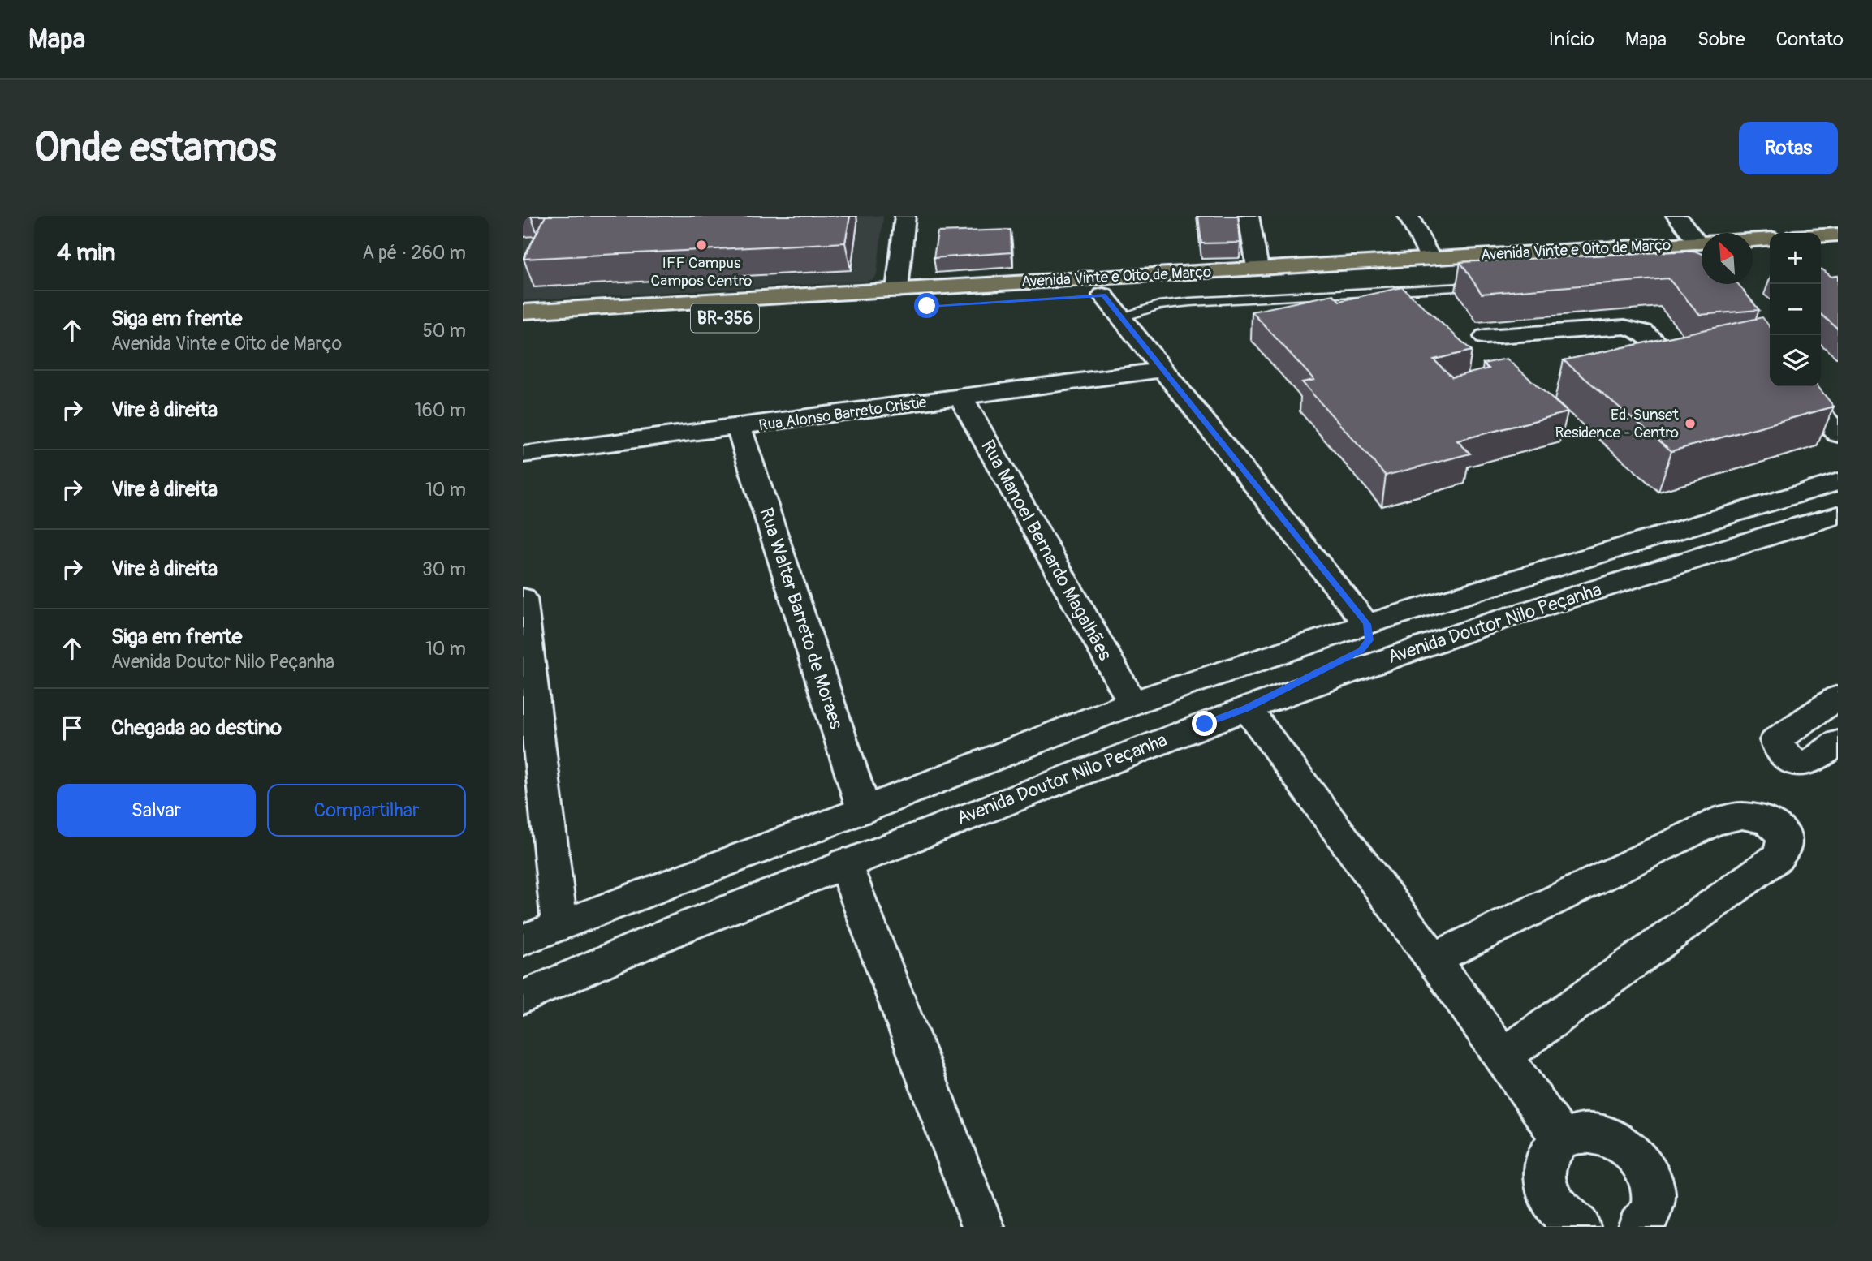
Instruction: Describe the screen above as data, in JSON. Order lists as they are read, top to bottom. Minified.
{"streets":{"main road":["Avenida Vinte e Oito de Março","BR-356"],"street":["Rua Alonso Barreto Cristie","Rua Manoel Bernardo Magalhães","Rua Walter Barreto de Moraes","Avenida Doutor Nilo Peçanha"]},"crossings":[["Rua Alonso Barreto Cristie","Rua Manoel Bernardo Magalhães"],["Rua Alonso Barreto Cristie","Rua Walter Barreto de Moraes"],["Rua Manoel Bernardo Magalhães","Avenida Doutor Nilo Peçanha"],["Rua Walter Barreto de Moraes","Avenida Doutor Nilo Peçanha"]],"places":["IFF Campus Campos Centro","Ed. Sunset Residence - Centro"],"north":"top left","page":{"header":"Mapa","nav":["Início","Mapa","Sobre","Contato"],"buttons":["Rotas",["Salvar","Compartilhar"]],"title":"Onde estamos","heading":["4 min","A pé · 260 m"],"map_buttons":["+","−"],"list":[["Siga em frente","Avenida Vinte e Oito de Março","50 m"],["Vire à direita","160 m"],["Vire à direita","10 m"],["Vire à direita","30 m"],["Siga em frente","Avenida Doutor Nilo Peçanha","10 m"],"Chegada ao destino"]}}
